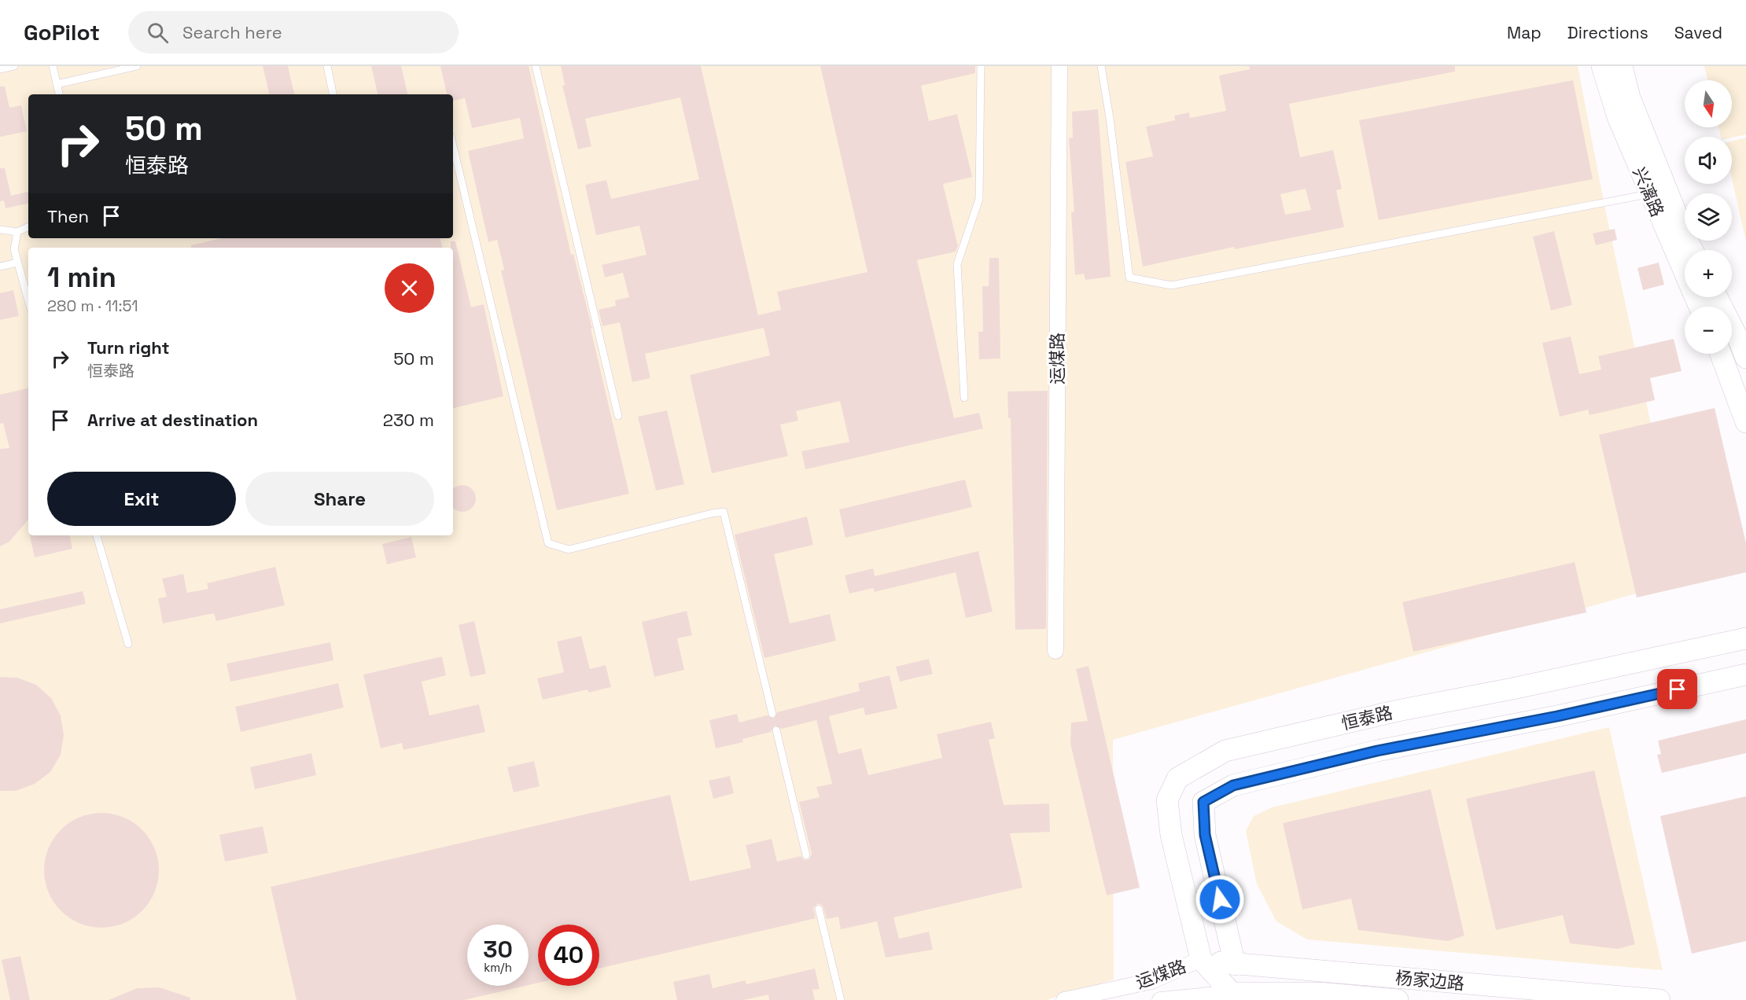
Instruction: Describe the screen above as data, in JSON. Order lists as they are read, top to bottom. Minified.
{"streets":{"street":["兴漓路","运煤路","恒泰路","杨家边路"]},"crossings":[["运煤路","恒泰路"],["运煤路","杨家边路"],["恒泰路","杨家边路"]],"north":"bottom","page":{"header":"GoPilot","search":"Search here","nav":["Map","Directions","Saved"],"map_buttons":["+","−"],"turn":["50 m","恒泰路"],"then":"Then","heading":["1 min","280 m · 11:51"],"list":[{"name":"Turn right","note":"恒泰路","value":"50 m"},{"name":"Arrive at destination","value":"230 m"}],"buttons":["Exit","Share"],"speed":"30 km/h","limit":"40"}}
